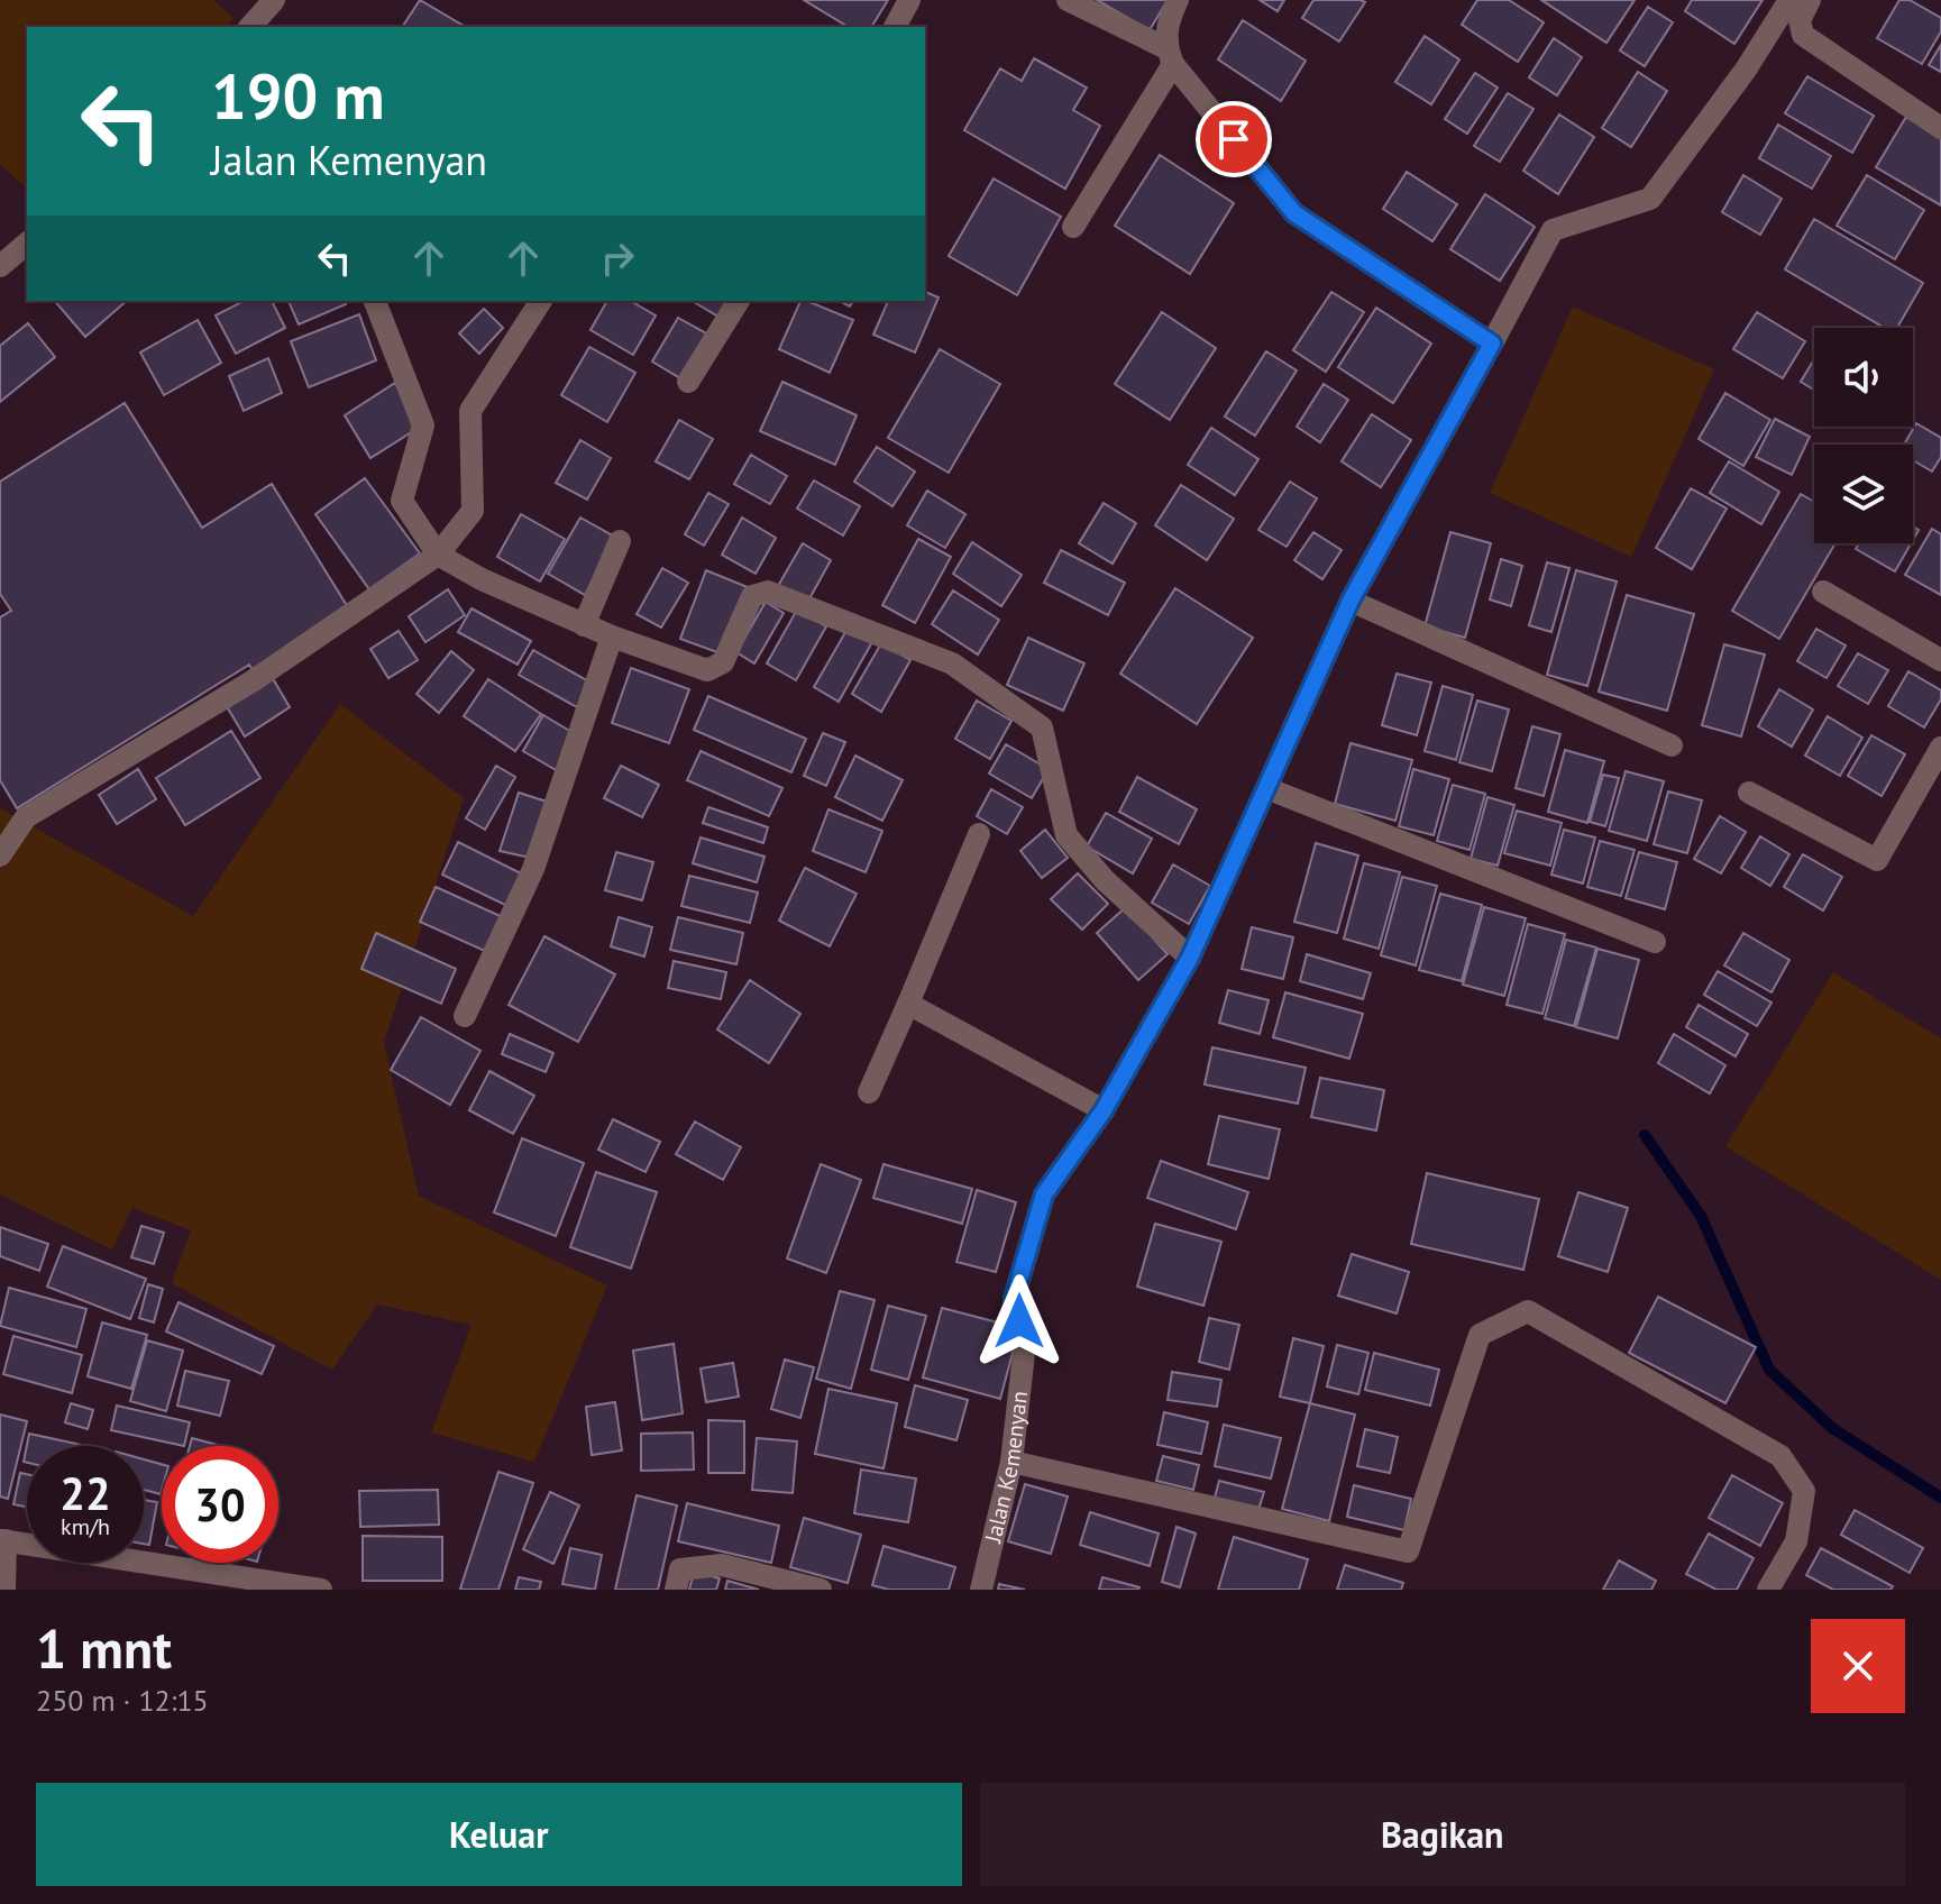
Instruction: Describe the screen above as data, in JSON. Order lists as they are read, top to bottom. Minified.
{"streets":{"street":["Jalan Kemenyan"]},"page":{"turn":["190 m","Jalan Kemenyan"],"speed":"22 km/h","limit":"30","heading":["1 mnt","250 m · 12:15"],"buttons":["Keluar","Bagikan"]}}
